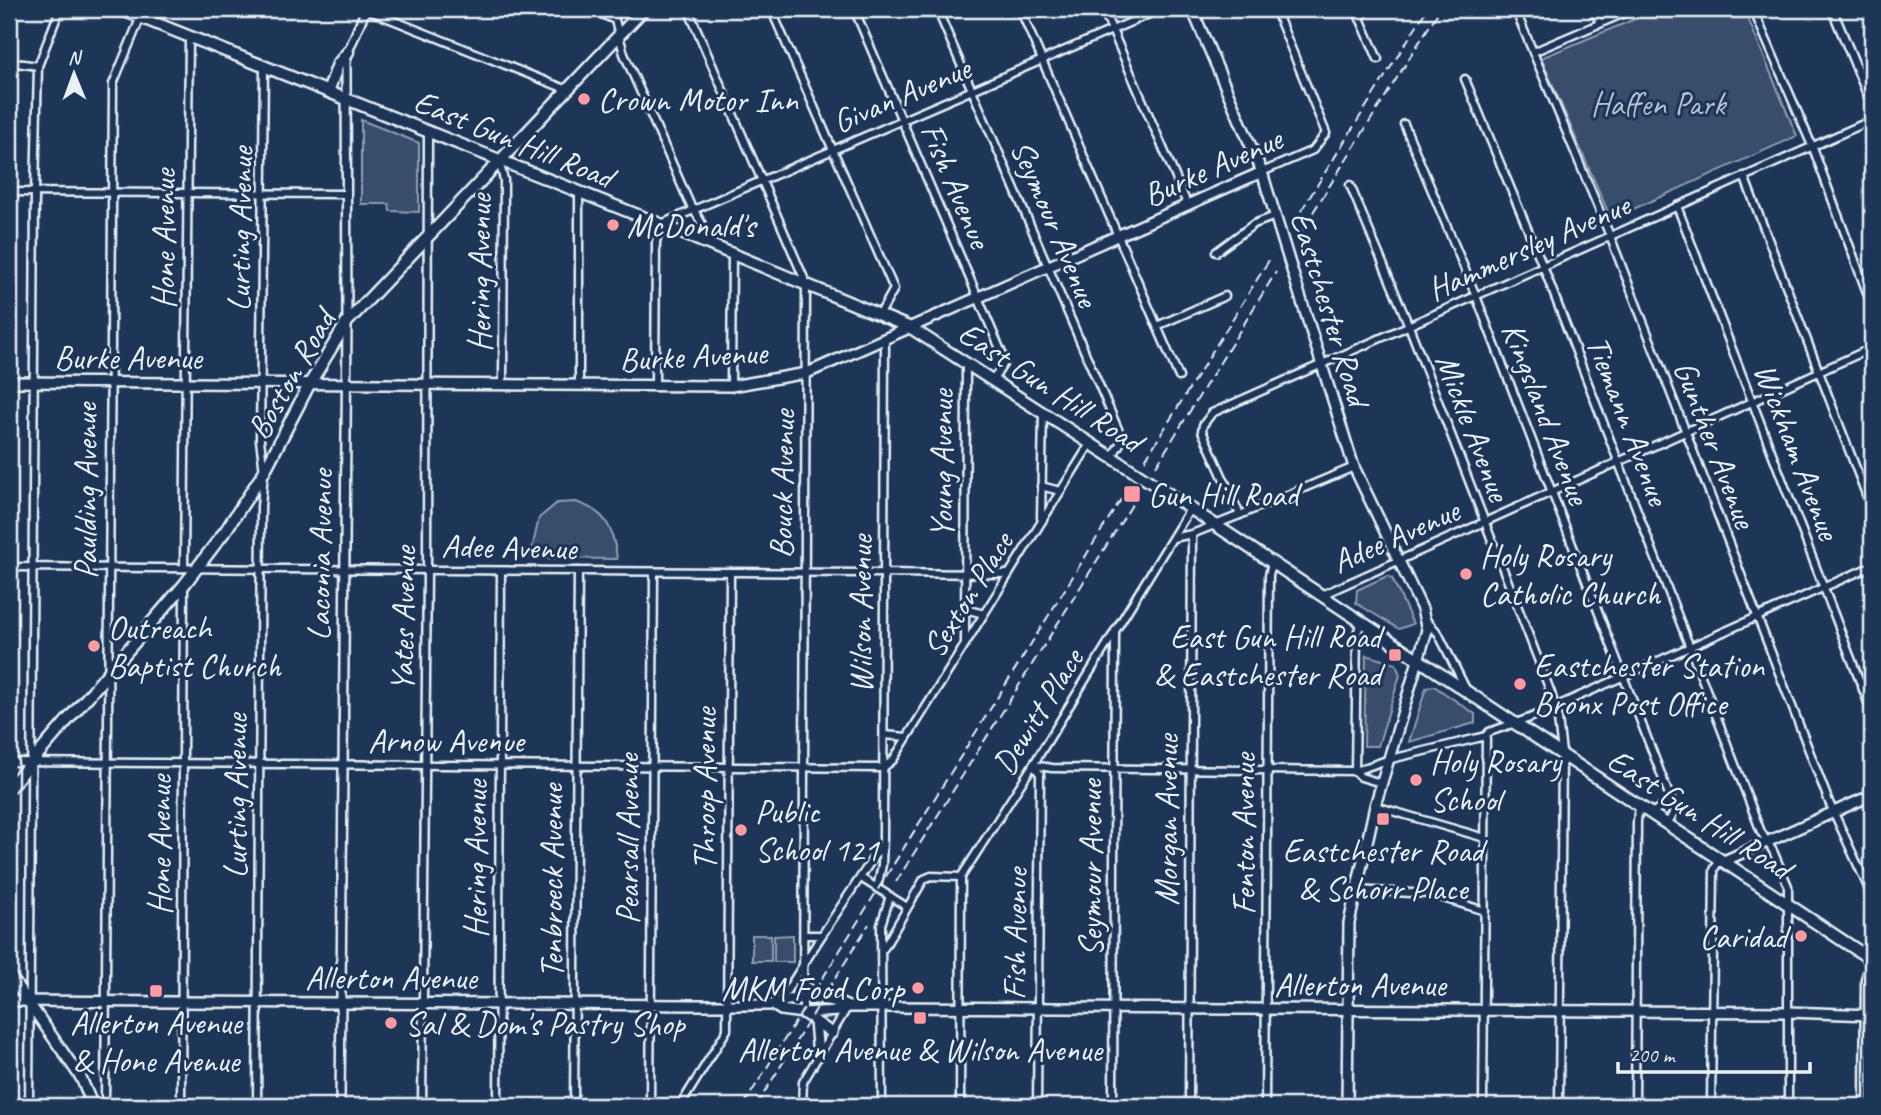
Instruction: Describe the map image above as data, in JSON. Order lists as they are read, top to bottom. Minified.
{"streets":{"main road":["East Gun Hill Road","Burke Avenue","Eastchester Road","Boston Road","Allerton Avenue"],"street":["Givan Avenue","Fish Avenue","Seymour Avenue","Lurting Avenue","Hone Avenue","Hammersley Avenue","Hering Avenue","Kingsland Avenue","Tiemann Avenue","Mickle Avenue","Gunther Avenue","Wickham Avenue","Young Avenue","Bouck Avenue","Paulding Avenue","Adee Avenue","Laconia Avenue","Sexton Place","Wilson Avenue","Yates Avenue","Dewitt Place","Arnow Avenue","Throop Avenue","Morgan Avenue","Fenton Avenue","Pearsall Avenue","Tenbroeck Avenue"]},"crossings":[["Givan Avenue","East Gun Hill Road"],["Givan Avenue","Fish Avenue"],["Givan Avenue","Seymour Avenue"],["Givan Avenue","Bouck Avenue"],["East Gun Hill Road","Burke Avenue"],["East Gun Hill Road","Fish Avenue"],["East Gun Hill Road","Seymour Avenue"],["East Gun Hill Road","Lurting Avenue"],["East Gun Hill Road","Hone Avenue"],["East Gun Hill Road","Hering Avenue"],["East Gun Hill Road","Eastchester Road"],["East Gun Hill Road","Boston Road"],["East Gun Hill Road","Kingsland Avenue"],["East Gun Hill Road","Tiemann Avenue"],["East Gun Hill Road","Mickle Avenue"],["East Gun Hill Road","Young Avenue"],["East Gun Hill Road","Bouck Avenue"],["East Gun Hill Road","Paulding Avenue"],["East Gun Hill Road","Adee Avenue"],["East Gun Hill Road","Laconia Avenue"],["East Gun Hill Road","Sexton Place"],["East Gun Hill Road","Yates Avenue"],["East Gun Hill Road","Dewitt Place"],["East Gun Hill Road","Fenton Avenue"],["Burke Avenue","Fish Avenue"],["Burke Avenue","Seymour Avenue"],["Burke Avenue","Lurting Avenue"],["Burke Avenue","Hone Avenue"],["Burke Avenue","Hering Avenue"],["Burke Avenue","Eastchester Road"],["Burke Avenue","Boston Road"],["Burke Avenue","Bouck Avenue"],["Burke Avenue","Paulding Avenue"],["Burke Avenue","Laconia Avenue"],["Burke Avenue","Wilson Avenue"],["Burke Avenue","Yates Avenue"],["Fish Avenue","Dewitt Place"],["Fish Avenue","Allerton Avenue"],["Seymour Avenue","Dewitt Place"],["Seymour Avenue","Allerton Avenue"],["Lurting Avenue","Boston Road"],["Lurting Avenue","Adee Avenue"],["Lurting Avenue","Arnow Avenue"],["Lurting Avenue","Allerton Avenue"],["Hone Avenue","Boston Road"],["Hone Avenue","Adee Avenue"],["Hone Avenue","Arnow Avenue"],["Hone Avenue","Allerton Avenue"],["Hammersley Avenue","Eastchester Road"],["Hammersley Avenue","Kingsland Avenue"],["Hammersley Avenue","Tiemann Avenue"],["Hammersley Avenue","Mickle Avenue"],["Hammersley Avenue","Gunther Avenue"],["Hammersley Avenue","Wickham Avenue"],["Hering Avenue","Boston Road"],["Hering Avenue","Adee Avenue"],["Hering Avenue","Arnow Avenue"],["Hering Avenue","Allerton Avenue"],["Eastchester Road","Adee Avenue"],["Boston Road","Paulding Avenue"],["Boston Road","Adee Avenue"],["Boston Road","Laconia Avenue"],["Boston Road","Yates Avenue"],["Boston Road","Arnow Avenue"],["Kingsland Avenue","Adee Avenue"],["Tiemann Avenue","Adee Avenue"],["Tiemann Avenue","Allerton Avenue"],["Mickle Avenue","Adee Avenue"],["Mickle Avenue","Allerton Avenue"],["Gunther Avenue","Adee Avenue"],["Wickham Avenue","Adee Avenue"],["Young Avenue","Adee Avenue"],["Young Avenue","Sexton Place"],["Bouck Avenue","Adee Avenue"],["Bouck Avenue","Arnow Avenue"],["Bouck Avenue","Allerton Avenue"],["Paulding Avenue","Adee Avenue"],["Paulding Avenue","Arnow Avenue"],["Paulding Avenue","Allerton Avenue"],["Adee Avenue","Laconia Avenue"],["Adee Avenue","Sexton Place"],["Adee Avenue","Wilson Avenue"],["Adee Avenue","Yates Avenue"],["Adee Avenue","Throop Avenue"],["Adee Avenue","Pearsall Avenue"],["Adee Avenue","Tenbroeck Avenue"],["Laconia Avenue","Arnow Avenue"],["Laconia Avenue","Allerton Avenue"],["Sexton Place","Wilson Avenue"],["Sexton Place","Arnow Avenue"],["Wilson Avenue","Arnow Avenue"],["Yates Avenue","Arnow Avenue"],["Yates Avenue","Allerton Avenue"],["Arnow Avenue","Throop Avenue"],["Arnow Avenue","Pearsall Avenue"],["Arnow Avenue","Tenbroeck Avenue"],["Throop Avenue","Allerton Avenue"],["Morgan Avenue","Allerton Avenue"],["Fenton Avenue","Allerton Avenue"],["Pearsall Avenue","Allerton Avenue"],["Tenbroeck Avenue","Allerton Avenue"]],"parks":["Haffen Park"],"places":{"other":["Crown Motor Inn","McDonald's","Holy Rosary Catholic Church","Outreach Baptist Church","Eastchester Station Bronx Post Office","Holy Rosary School","Public School 121","Caridad","MKM Food Corp","Sal & Dom's Pastry Shop"],"transit":["Gun Hill Road","East Gun Hill Road & Eastchester Road","Eastchester Road & Schorr Place","Allerton Avenue & Hone Avenue","Allerton Avenue & Wilson Avenue"]},"scale_bar":"200 m","north":"top"}
